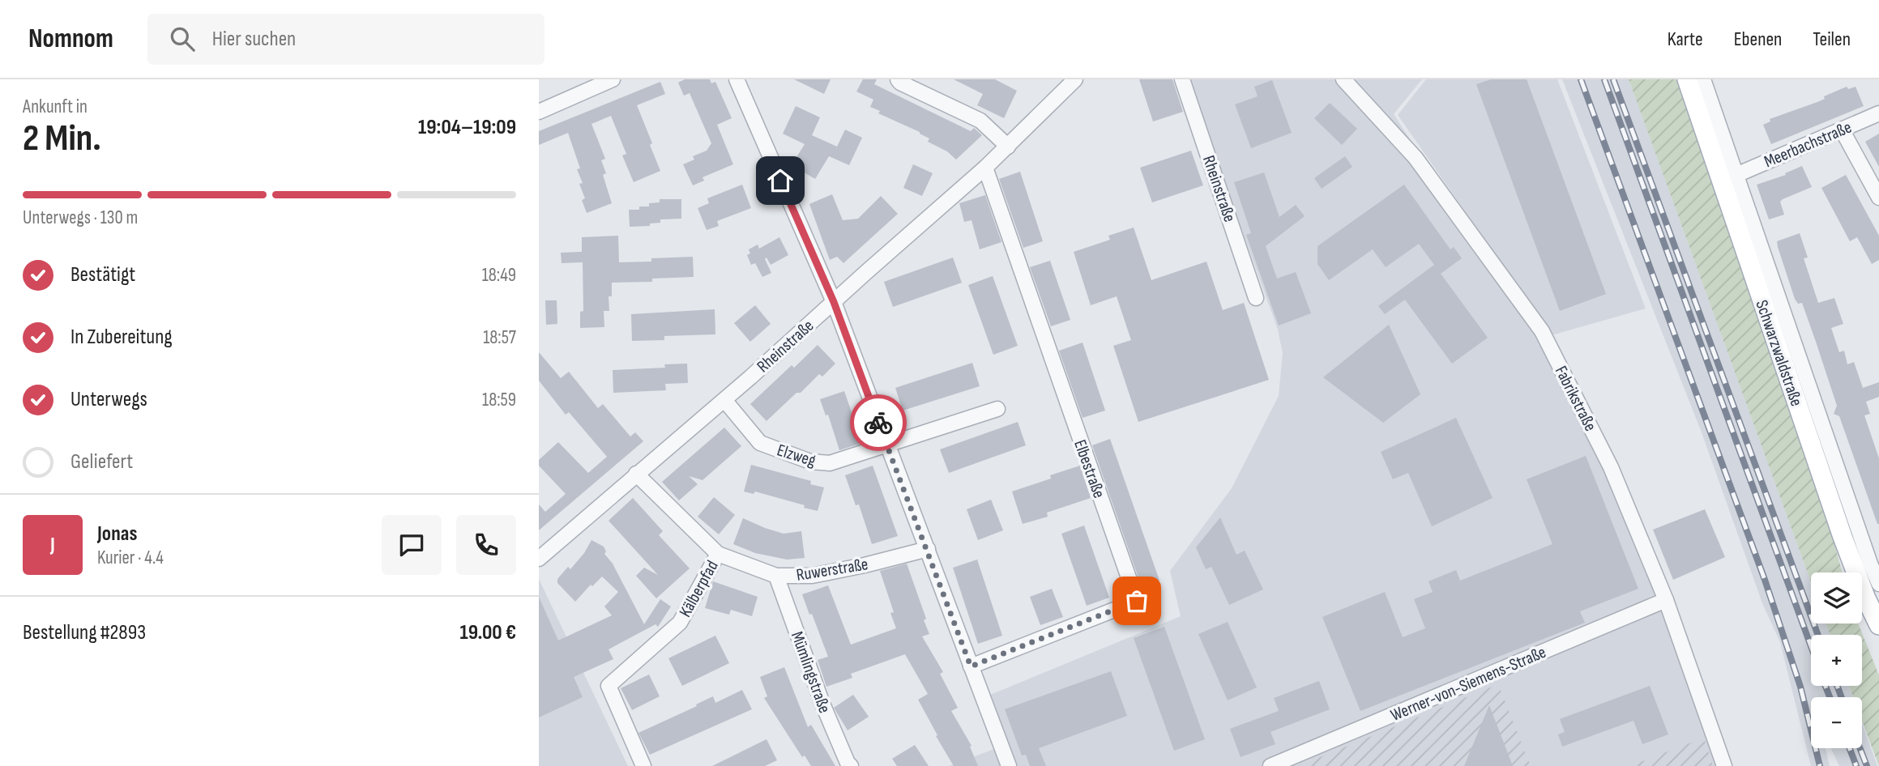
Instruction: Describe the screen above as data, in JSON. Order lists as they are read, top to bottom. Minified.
{"streets":{"main road":["Schwarzwaldstraße"],"street":["Meerbachstraße","Rheinstraße","Fabrikstraße","Elzweg","Elbestraße","Ruwerstraße","Kälberpfad","Mümlingstraße","Werner-von-Siemens-Straße"]},"crossings":[["Meerbachstraße","Schwarzwaldstraße"],["Rheinstraße","Elzweg"],["Rheinstraße","Elbestraße"],["Rheinstraße","Ruwerstraße"],["Fabrikstraße","Werner-von-Siemens-Straße"],["Ruwerstraße","Kälberpfad"],["Ruwerstraße","Mümlingstraße"]],"page":{"header":"Nomnom","search":"Hier suchen","nav":["Karte","Ebenen","Teilen"],"heading":["2 Min.","Ankunft in","19:04–19:09"],"panel":["Jonas","Kurier · 4.4","Bestellung #2893","19.00 €"],"bar":"Unterwegs · 130 m","list":[["Bestätigt","18:49"],["In Zubereitung","18:57"],["Unterwegs","18:59"],"Geliefert"],"round":"J","map_buttons":["+","−"]}}
